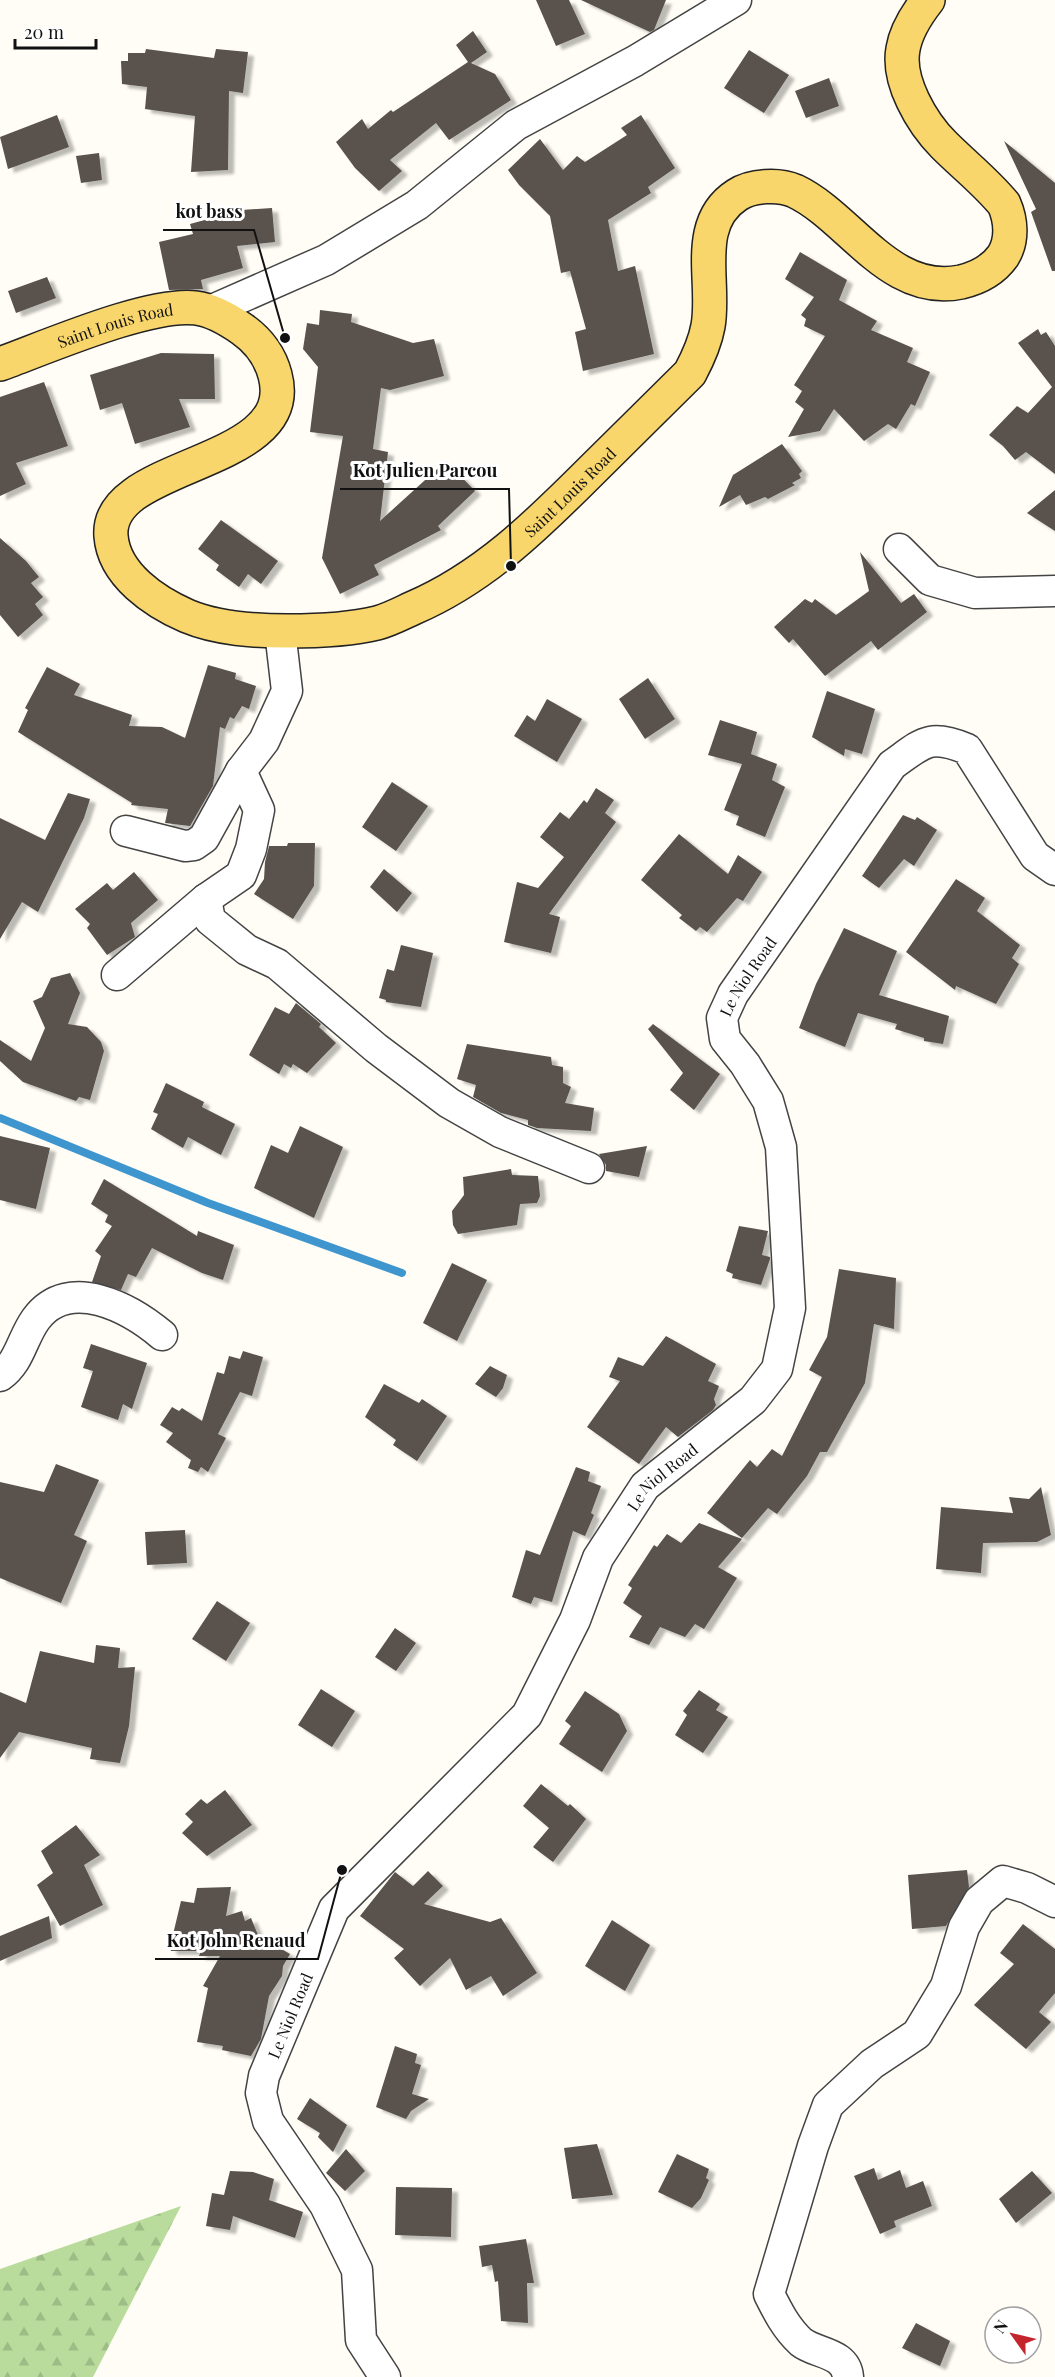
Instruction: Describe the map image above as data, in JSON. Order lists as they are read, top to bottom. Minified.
{"streets":{"main road":["Saint Louis Road"],"street":["Le Niol Road"]},"places":["kot bass","Kot Julien Parcou","Kot John Renaud"],"scale_bar":"20 m","north":"top left"}
